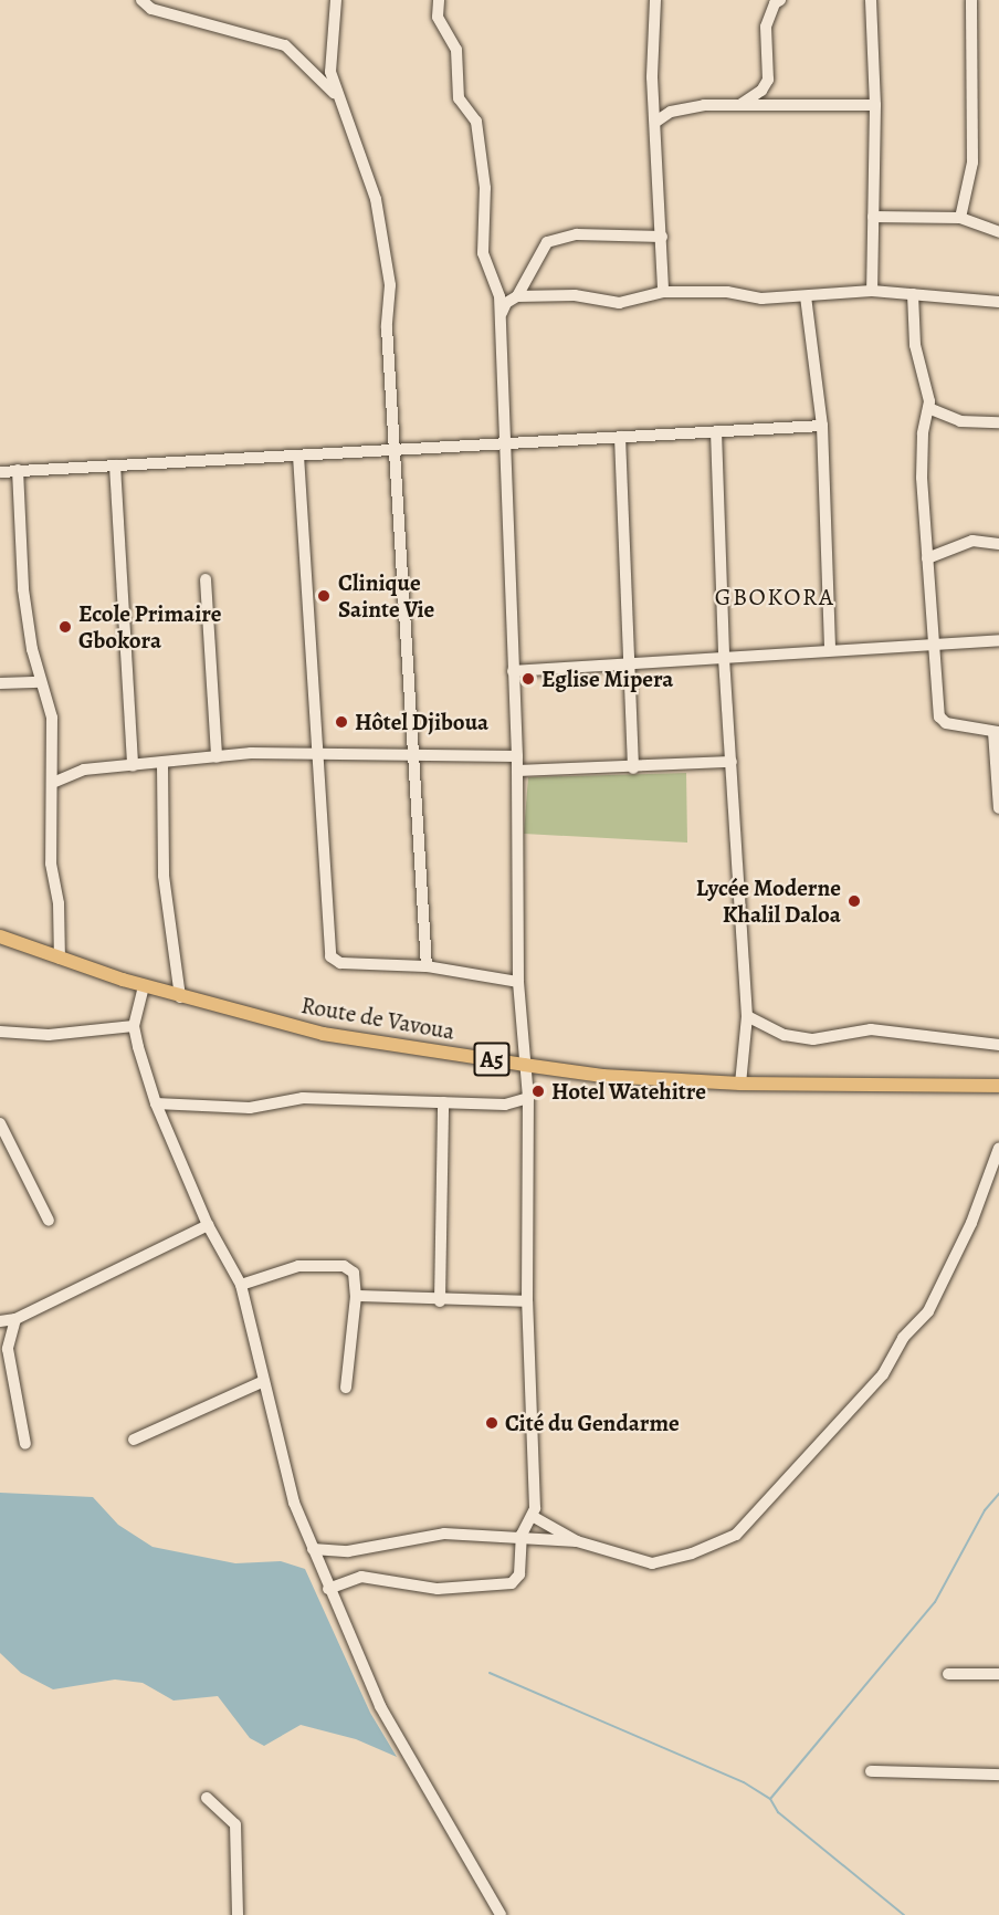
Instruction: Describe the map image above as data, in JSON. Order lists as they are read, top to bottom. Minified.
{"streets":{"main road":["Route de Vavoua","A5"]},"districts":["GBOKORA"],"places":["Clinique Sainte Vie","Ecole Primaire Gbokora","Eglise Mipera","Hôtel Djiboua","Lycée Moderne Khalil Daloa","Hotel Watehitre","Cité du Gendarme"]}
